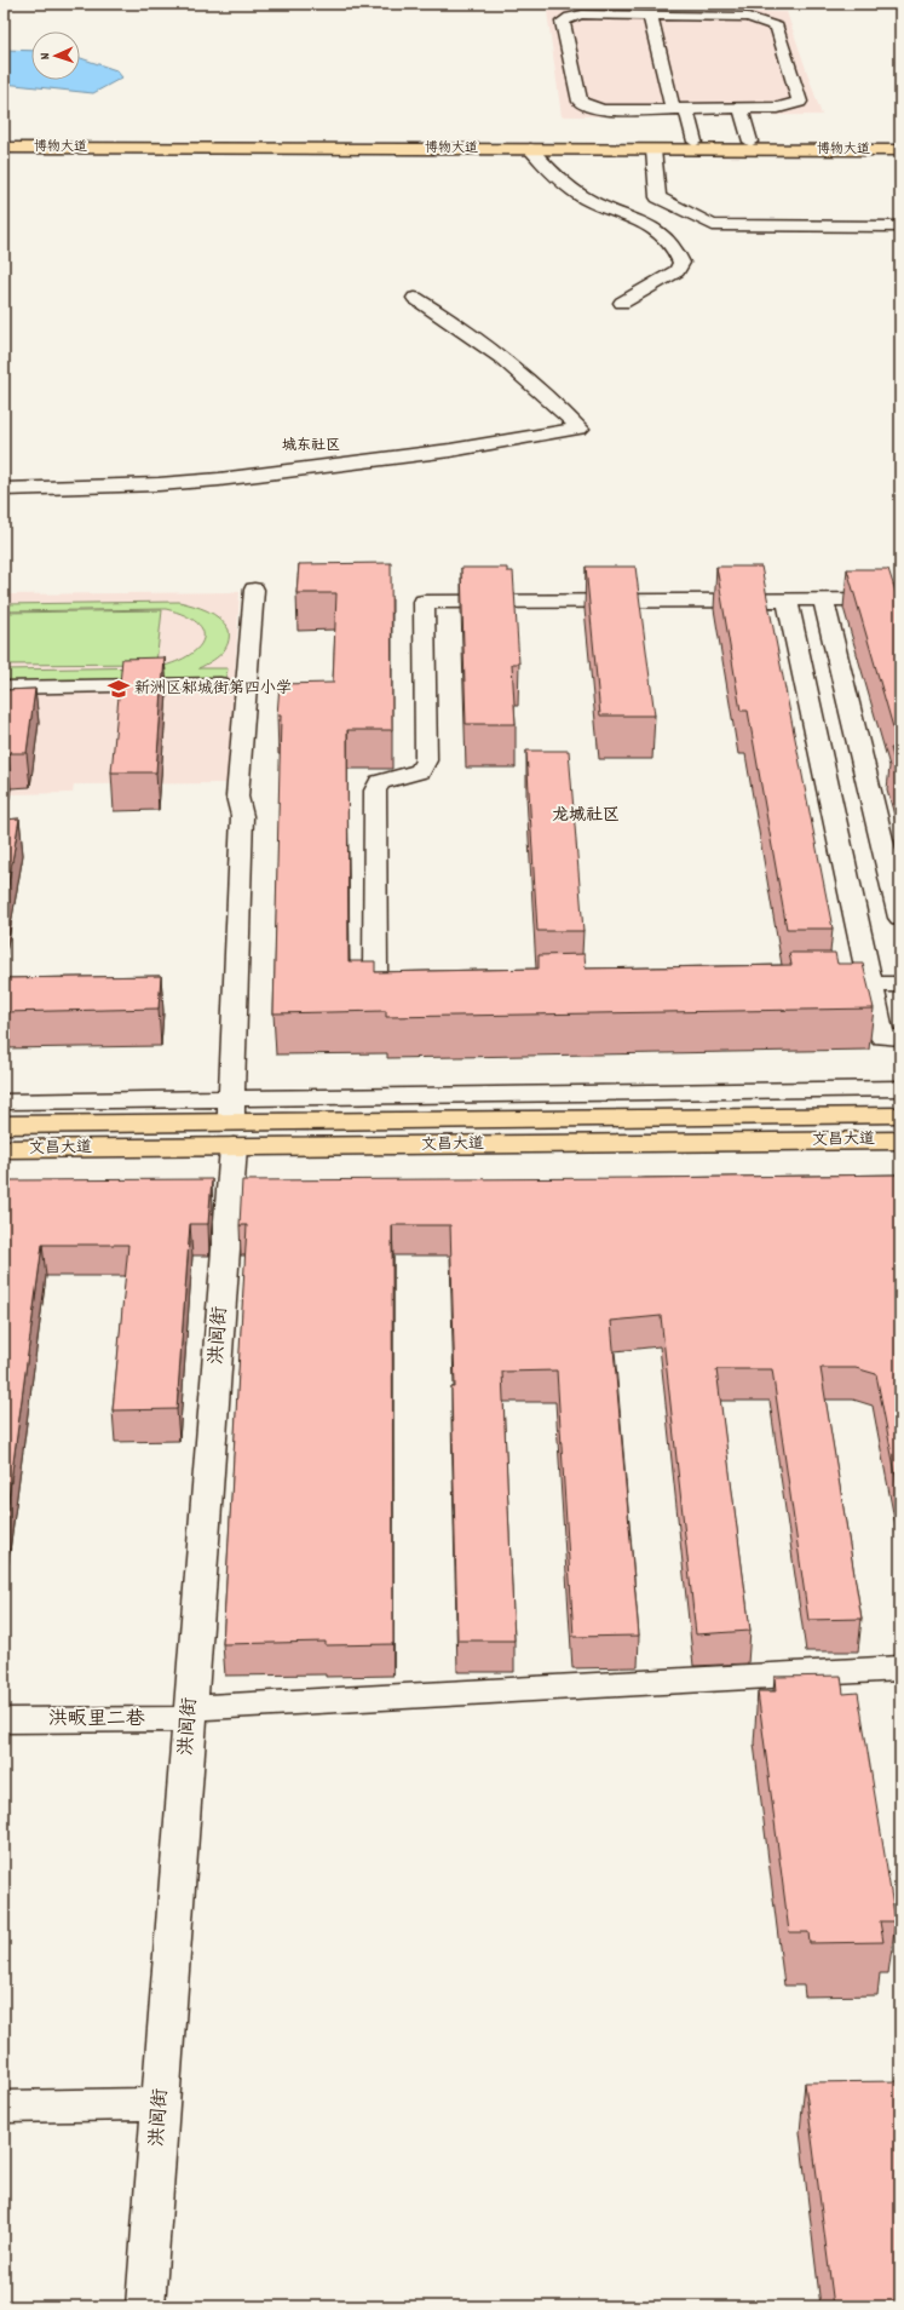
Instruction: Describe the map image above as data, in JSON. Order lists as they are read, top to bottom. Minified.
{"streets":{"main road":["博物大道","文昌大道"],"street":["洪闾街","洪畈里二巷"]},"crossings":[["文昌大道","洪闾街"],["洪闾街","洪畈里二巷"]],"districts":["城东社区","龙城社区"],"places":{"school or university":["新洲区邾城街第四小学"]},"north":"left"}
